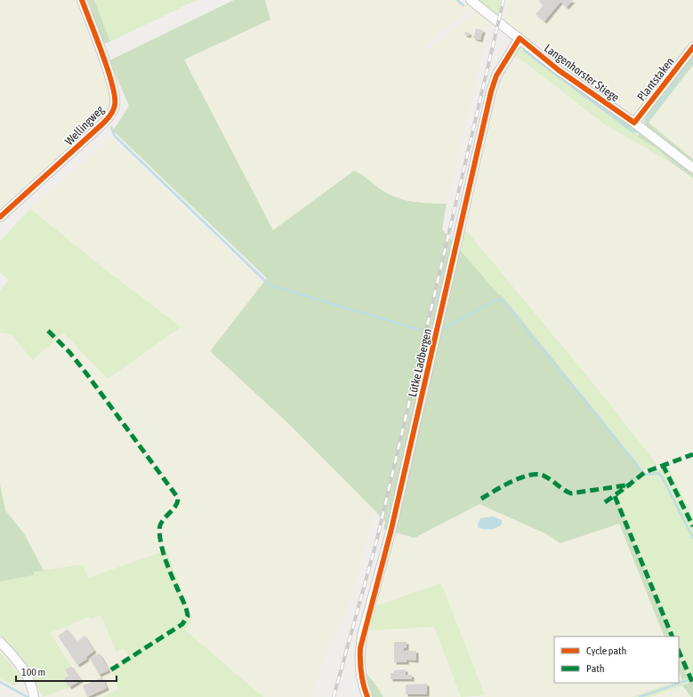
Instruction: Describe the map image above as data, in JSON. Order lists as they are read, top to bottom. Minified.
{"streets":{"street":["Langenhorster Stiege","Plantstaken","Wellingweg","Lütke Ladbergen"]},"crossings":[["Langenhorster Stiege","Plantstaken"],["Langenhorster Stiege","Lütke Ladbergen"]],"legend":["Cycle path","Path"],"scale_bar":"100 m"}
